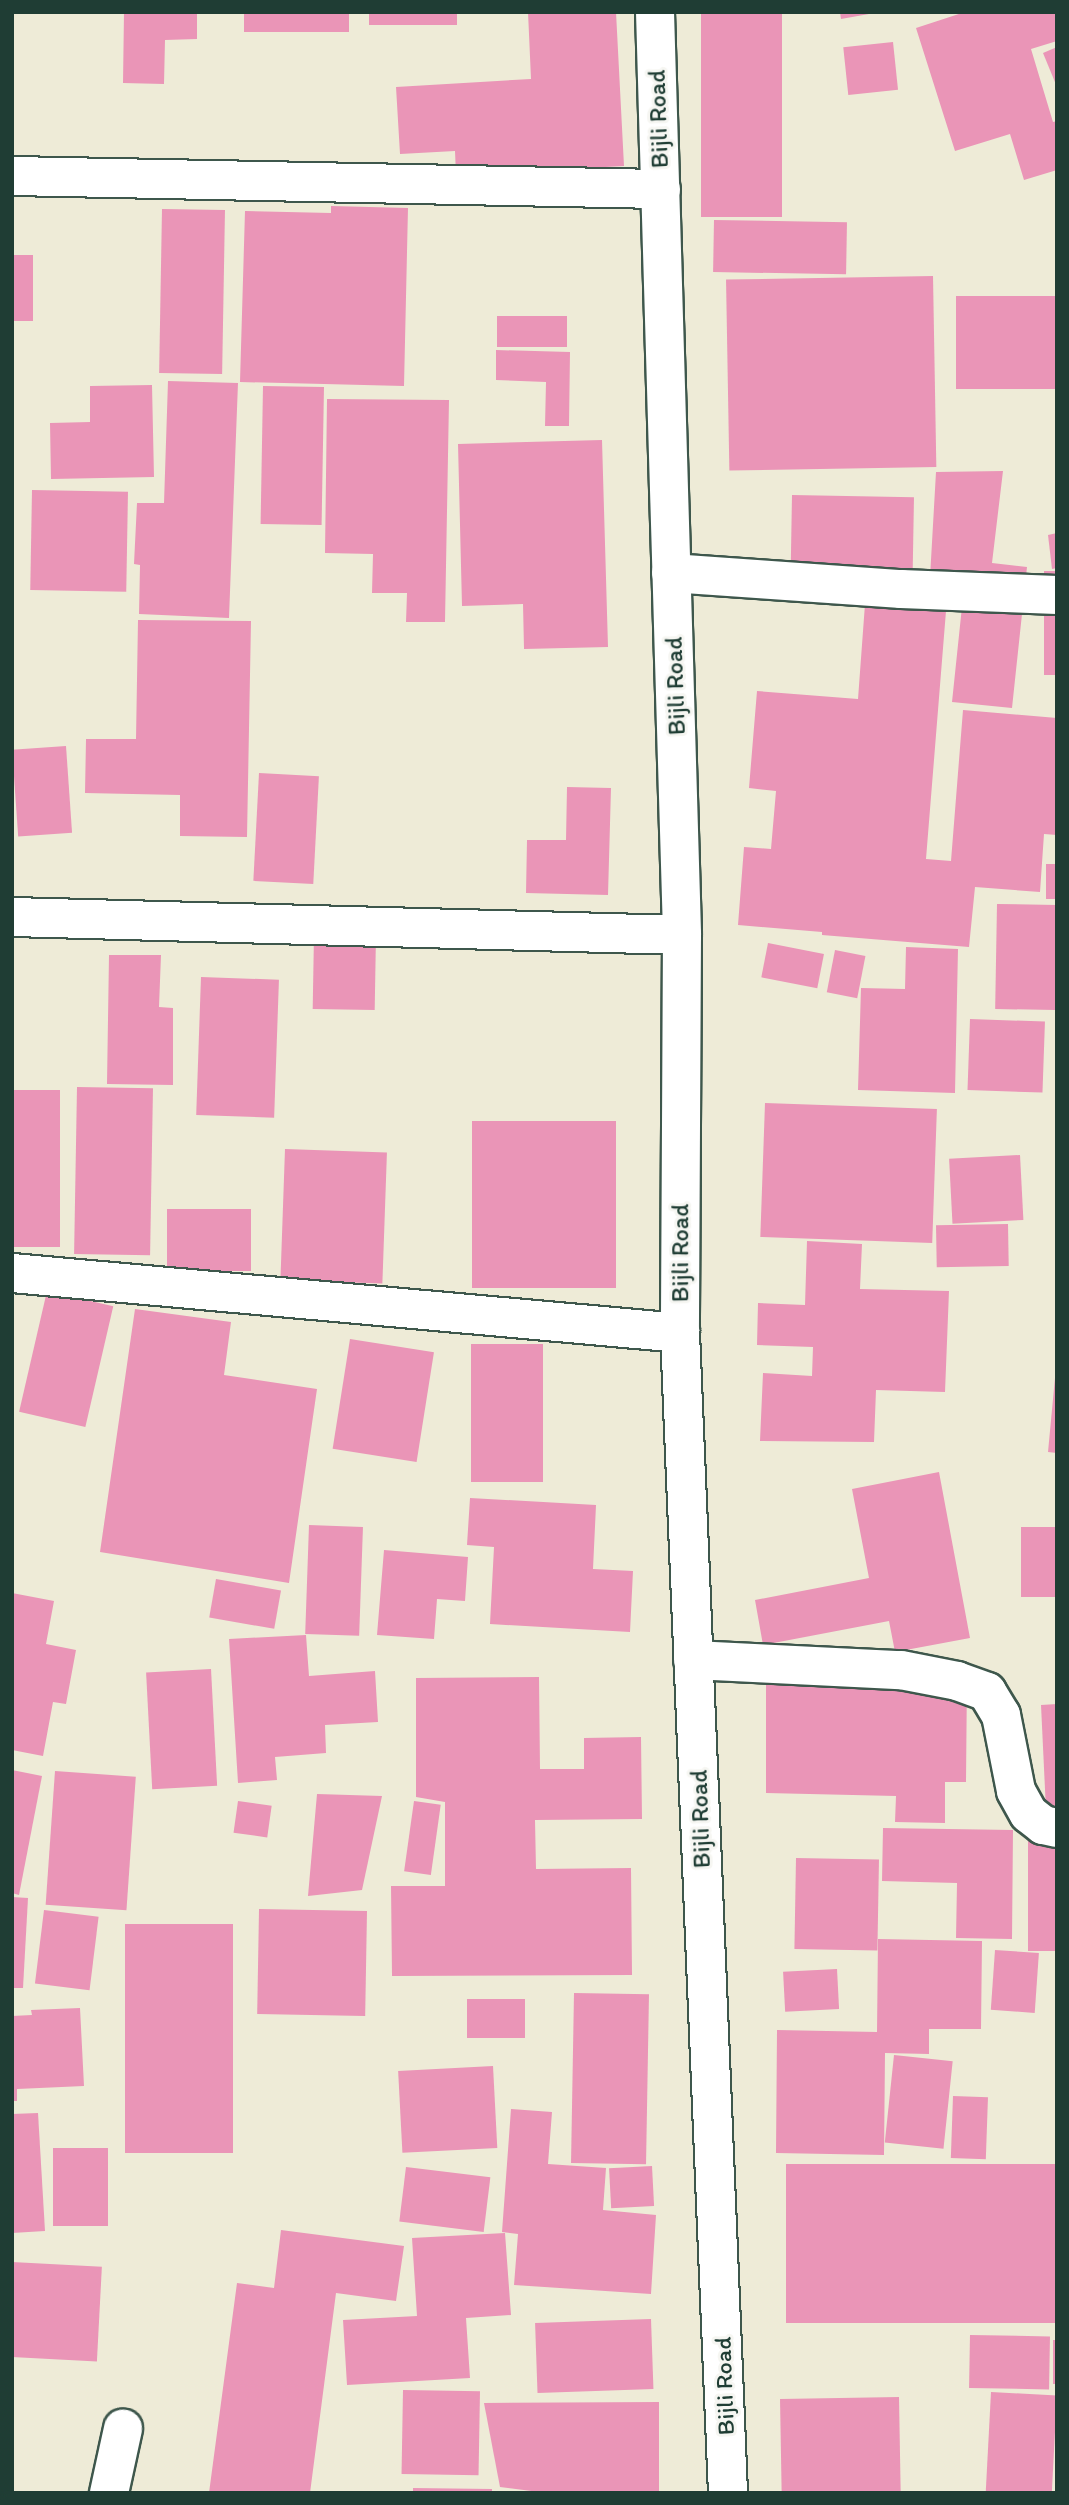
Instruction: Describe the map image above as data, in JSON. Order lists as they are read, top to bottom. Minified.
{"streets":{"street":["Bijli Road"]}}
